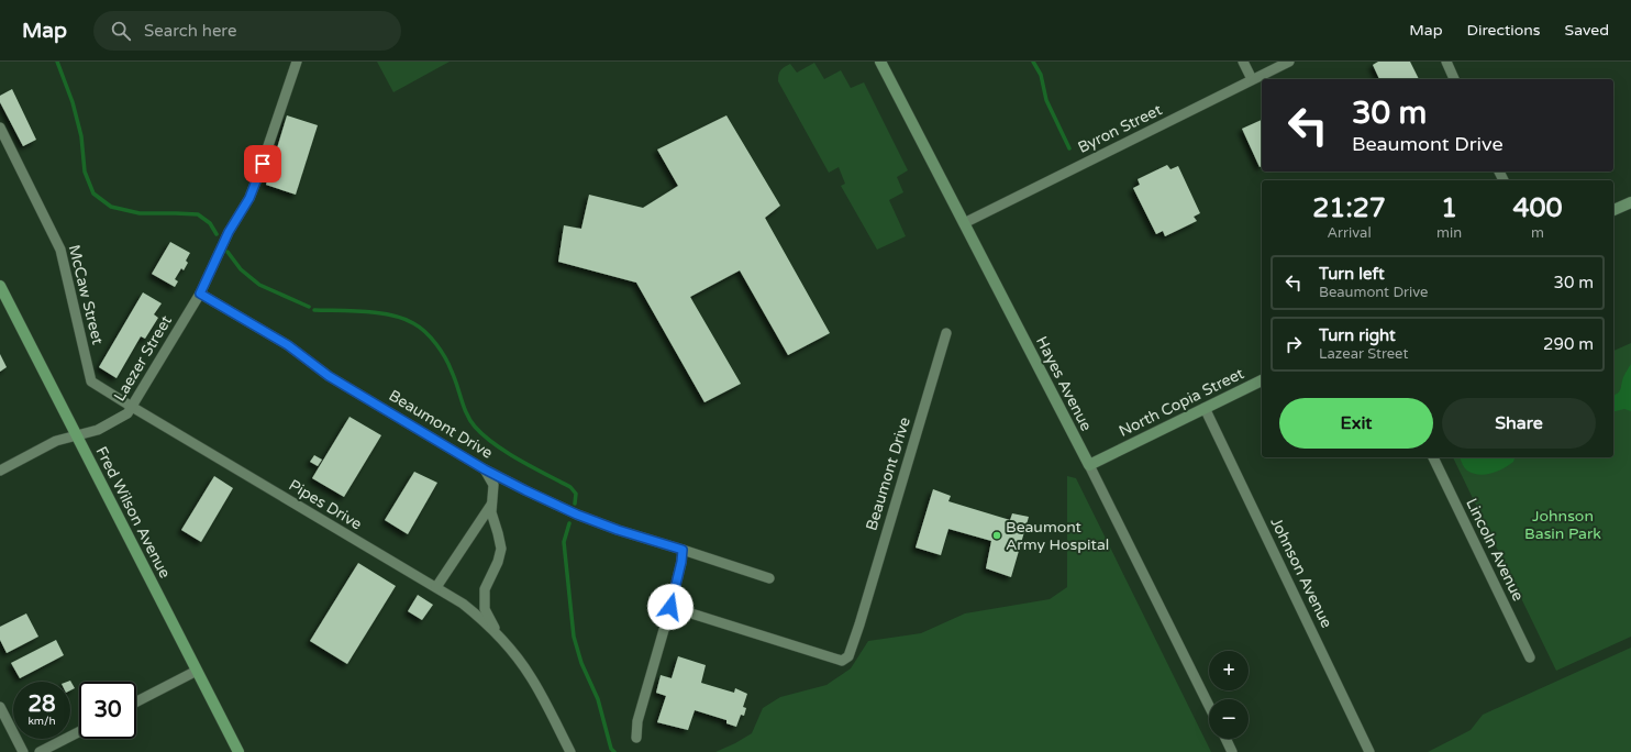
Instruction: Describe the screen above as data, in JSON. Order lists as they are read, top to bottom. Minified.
{"streets":{"main road":["Fred Wilson Avenue"],"street":["Byron Street","McCaw Street","Laezer Street","Hayes Avenue","North Copia Street","Beaumont Drive","Pipes Drive","Lincoln Avenue","Johnson Avenue"]},"crossings":[["Byron Street","Hayes Avenue"],["McCaw Street","Laezer Street"],["McCaw Street","Pipes Drive"],["Laezer Street","Beaumont Drive"],["Laezer Street","Pipes Drive"],["Laezer Street","Fred Wilson Avenue"],["Hayes Avenue","North Copia Street"],["North Copia Street","Johnson Avenue"],["Beaumont Drive","Pipes Drive"]],"parks":["Johnson Basin Park"],"places":["Beaumont Army Hospital"],"page":{"header":"Map","search":"Search here","nav":["Map","Directions","Saved"],"turn":["30 m","Beaumont Drive"],"eta":["21:27","Arrival","1","min","400","m"],"list":[{"name":"Turn left","note":"Beaumont Drive","value":"30 m"},{"name":"Turn right","note":"Lazear Street","value":"290 m"}],"buttons":["Exit","Share"],"map_buttons":["+","−"],"speed":"28 km/h","limit":"30"}}
